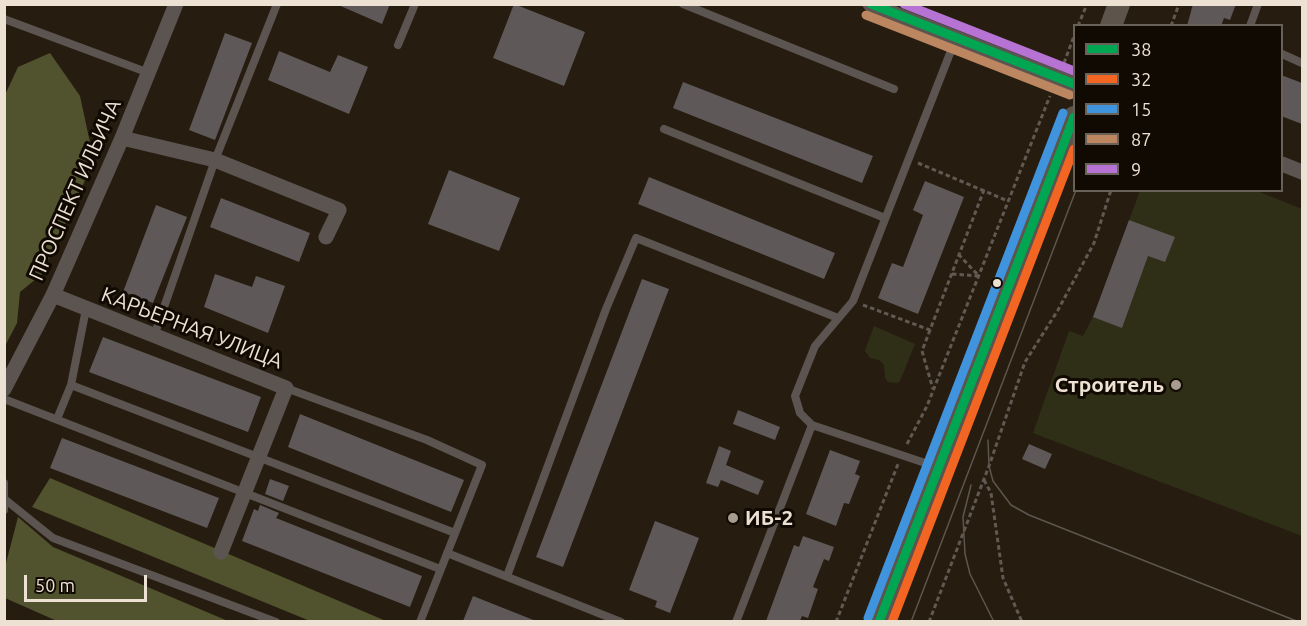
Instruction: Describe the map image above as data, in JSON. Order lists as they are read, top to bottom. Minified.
{"streets":{"street":["ПРОСПЕКТ ИЛЬИЧА","КАРЬЕРНАЯ УЛИЦА"]},"crossings":[["ПРОСПЕКТ ИЛЬИЧА","КАРЬЕРНАЯ УЛИЦА"]],"places":["Строитель","ИБ-2"],"lines":["transit line 38","transit line 9","transit line 87","transit line 15","transit line 32"],"legend":["38","32","15","87","9"],"scale_bar":"50 m"}
